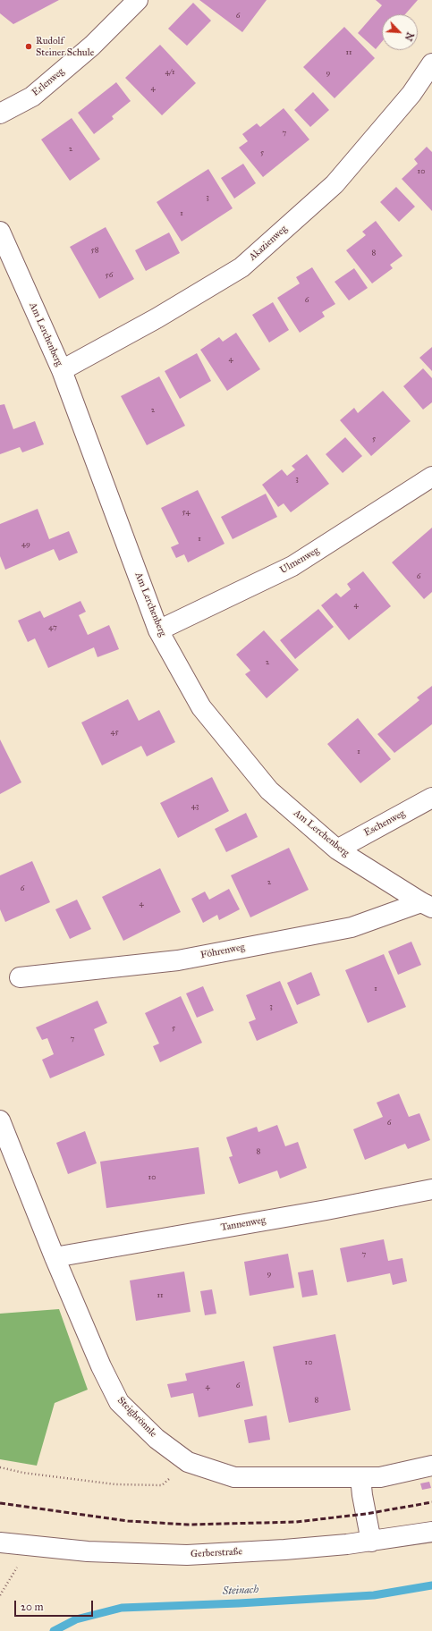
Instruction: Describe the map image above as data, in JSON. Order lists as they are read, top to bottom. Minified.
{"streets":{"street":["Erlenweg","Akazienweg","Am Lerchenberg","Ulmenweg","Eschenweg","Föhrenweg","Tannenweg","Steigbrönnle","Gerberstraße"]},"crossings":[["Akazienweg","Am Lerchenberg"],["Am Lerchenberg","Ulmenweg"],["Am Lerchenberg","Eschenweg"],["Am Lerchenberg","Föhrenweg"],["Tannenweg","Steigbrönnle"]],"water":["Steinach"],"places":["Rudolf Steiner Schule"],"house_numbers":["6","11","4/1","9","4","7","2","5","10","3","1","58","8","56","6","4","2","5","3","54","1","49","6","4","47","2","45","1","43","2","6","4","1","3","5","7","6","8","10","7","9","11","10","6","4","8"],"scale_bar":"20 m","north":"bottom right"}
